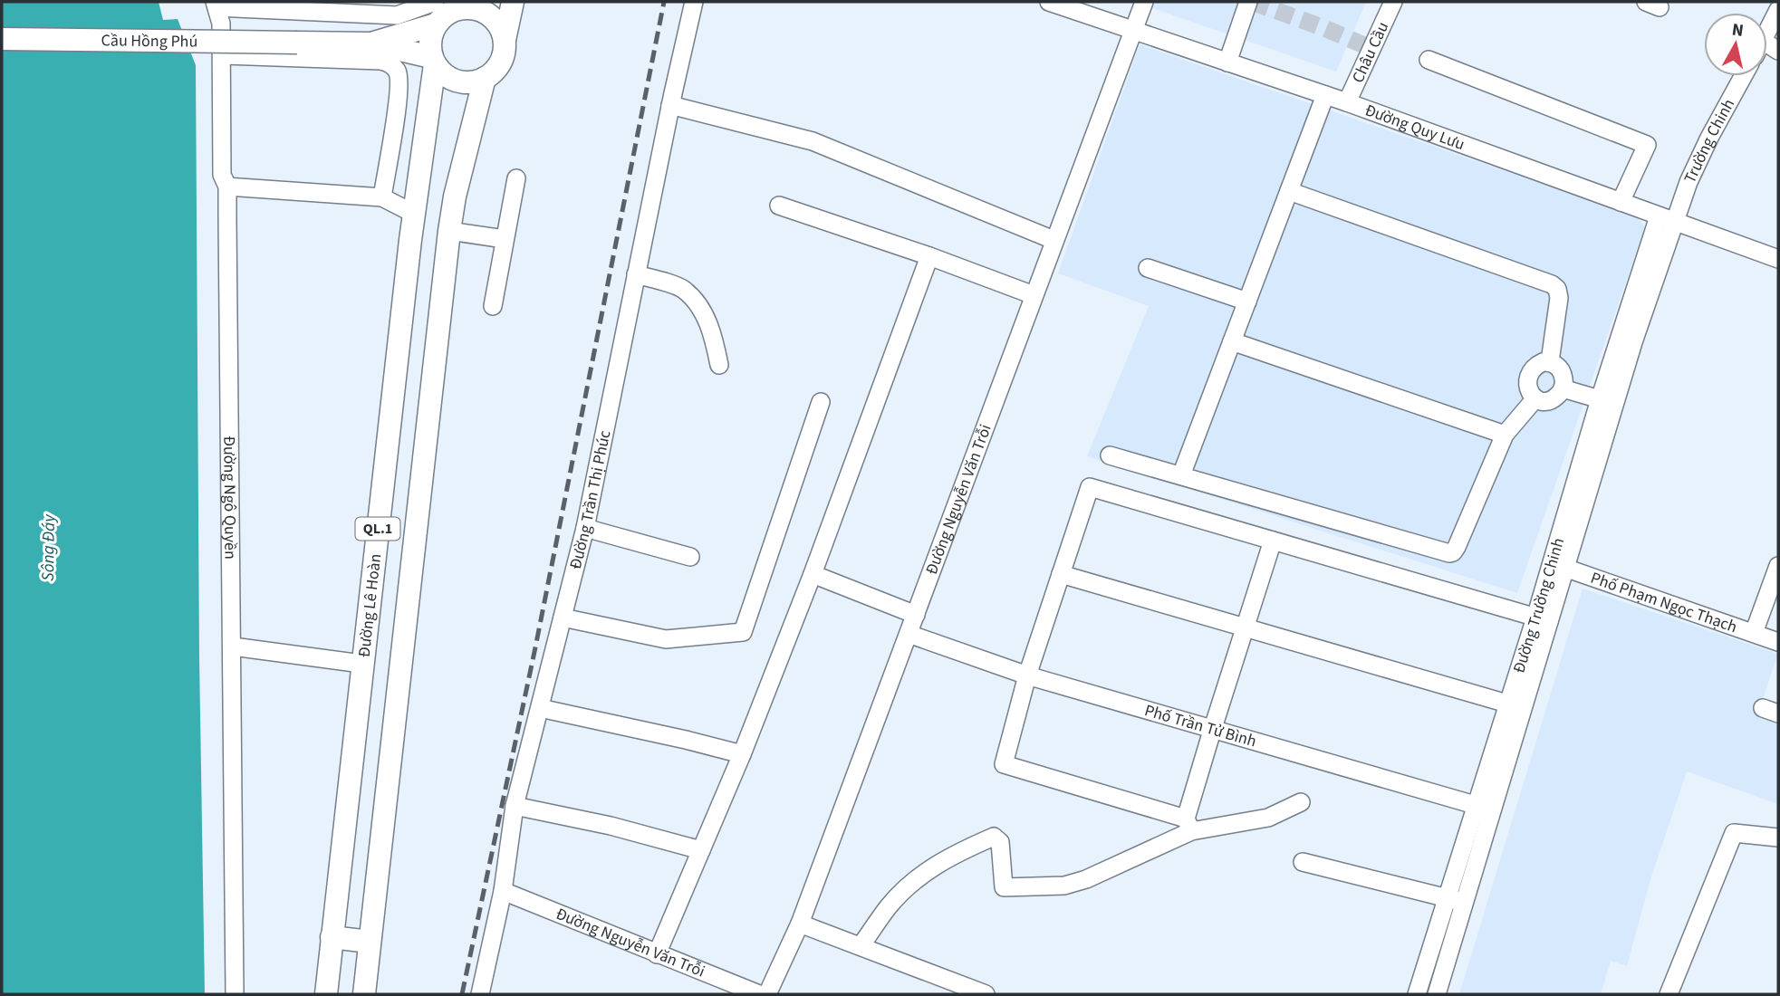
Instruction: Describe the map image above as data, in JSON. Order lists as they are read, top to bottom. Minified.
{"streets":{"main road":["Cầu Hồng Phú","QL.1","Đường Lê Hoàn"],"street":["Châu Cầu","Đường Quy Lưu","Trường Chinh","Đường Ngô Quyền","Đường Trần Thị Phúc","Đường Nguyễn Văn Trỗi","Phố Phạm Ngọc Thạch","Đường Trường Chinh","Phố Trần Tử Bình"]},"crossings":[["Châu Cầu","Đường Quy Lưu"],["Đường Quy Lưu","Trường Chinh"],["Đường Quy Lưu","Đường Nguyễn Văn Trỗi"],["Đường Quy Lưu","Đường Trường Chinh"],["Trường Chinh","Đường Trường Chinh"],["Đường Trần Thị Phúc","Đường Nguyễn Văn Trỗi"],["Đường Nguyễn Văn Trỗi","Phố Trần Tử Bình"],["QL.1","Đường Lê Hoàn"],["Phố Phạm Ngọc Thạch","Đường Trường Chinh"],["Đường Trường Chinh","Phố Trần Tử Bình"]],"water":["Sông Đáy"],"north":"top"}
